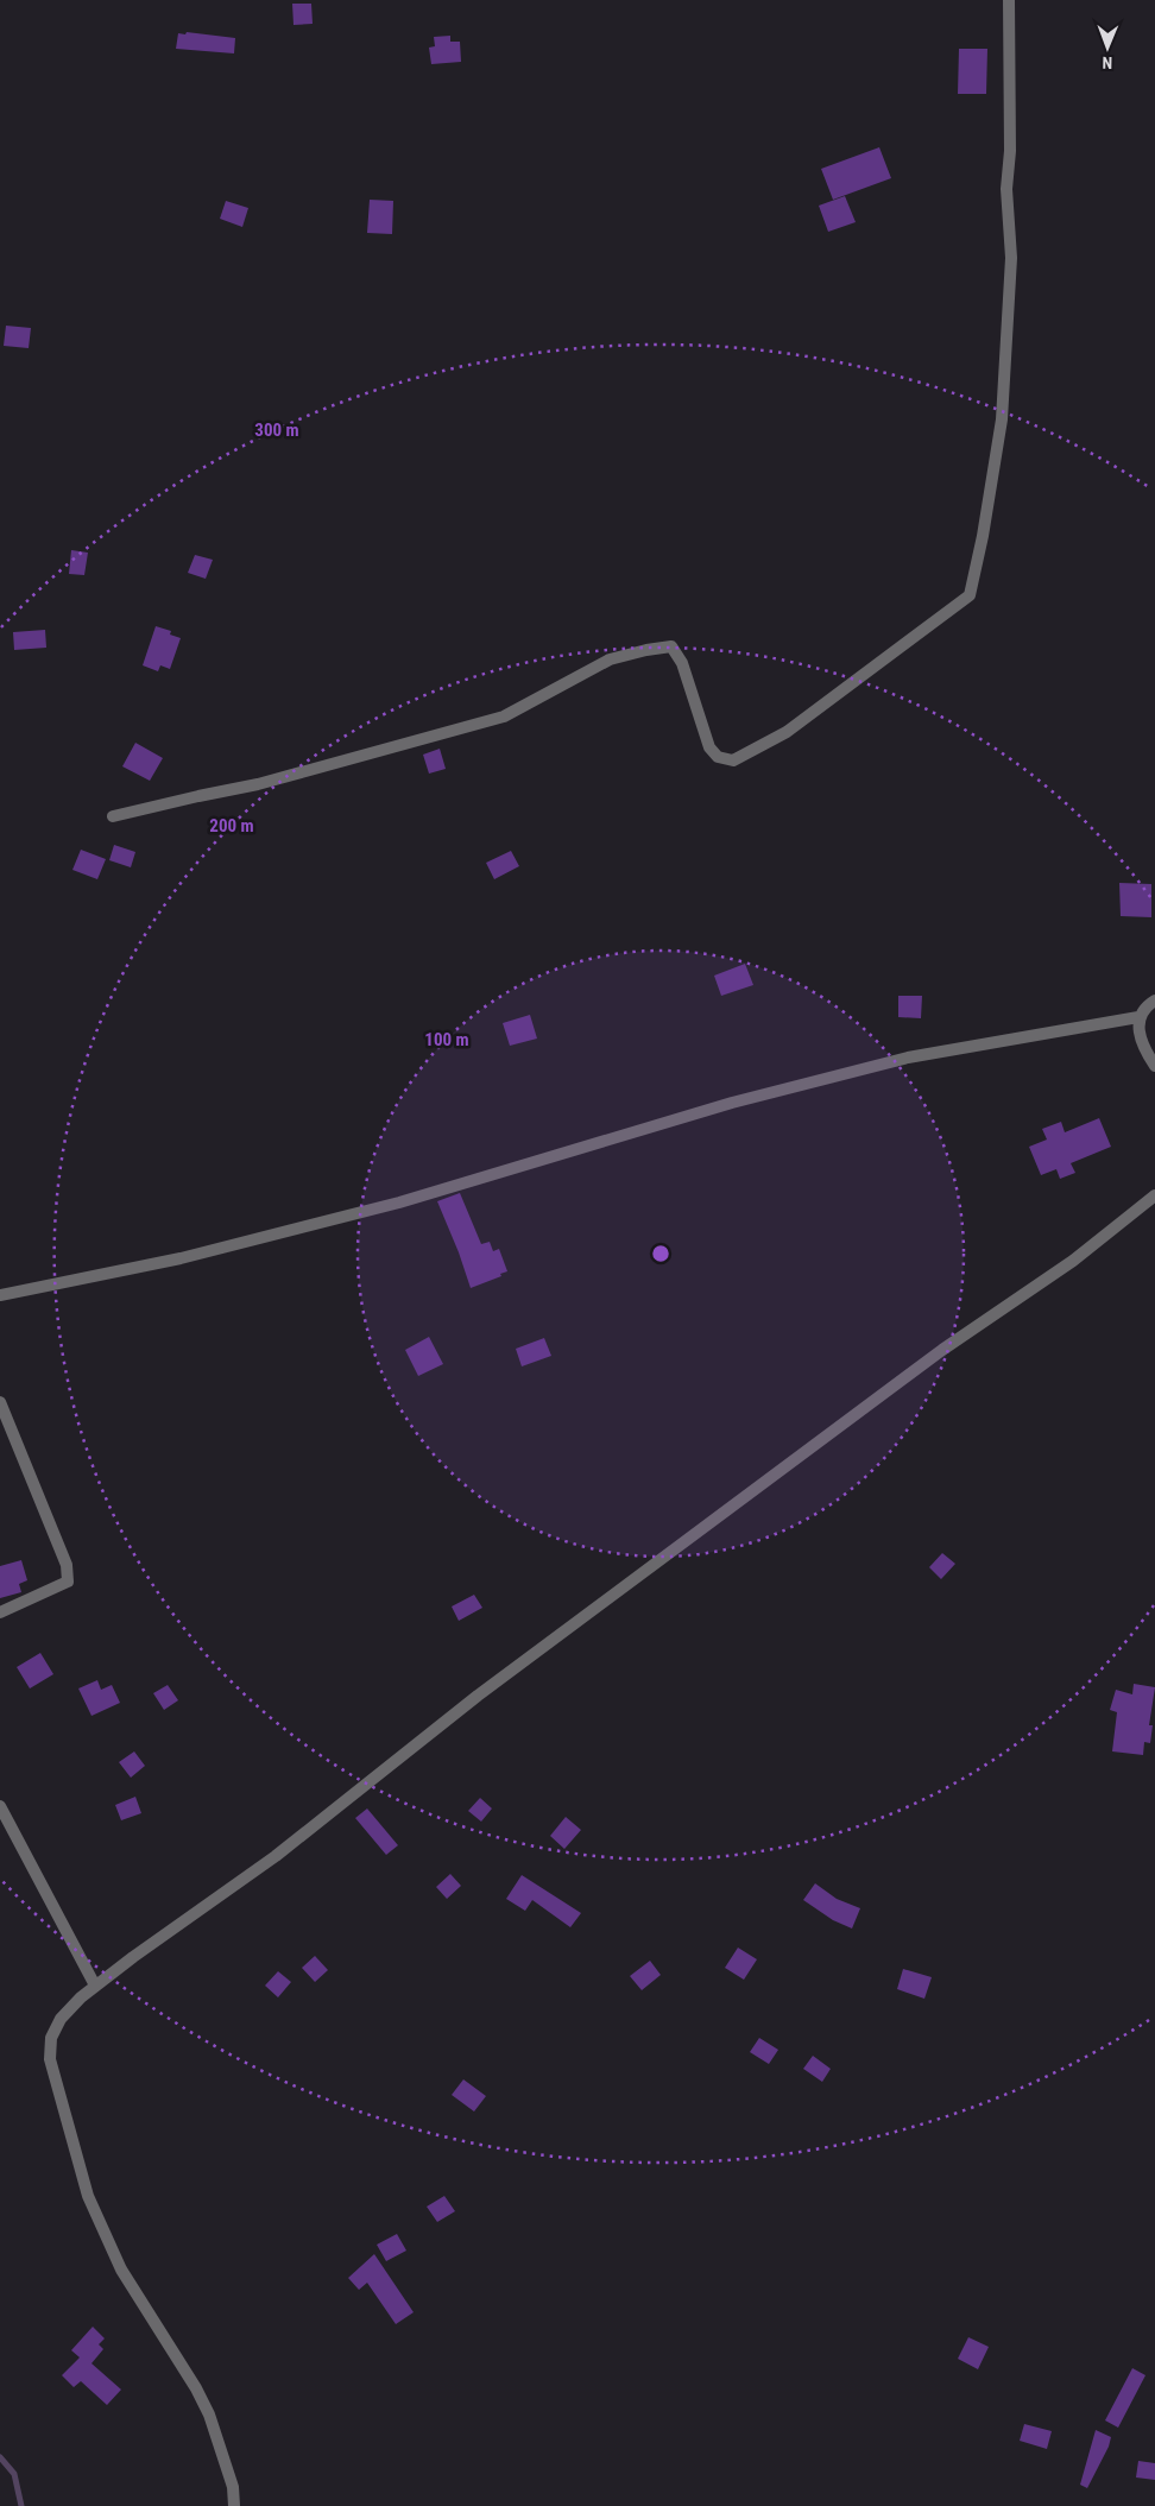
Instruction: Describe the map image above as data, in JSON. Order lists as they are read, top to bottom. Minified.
{"north":"bottom","rings":["300 m","200 m","100 m"]}
